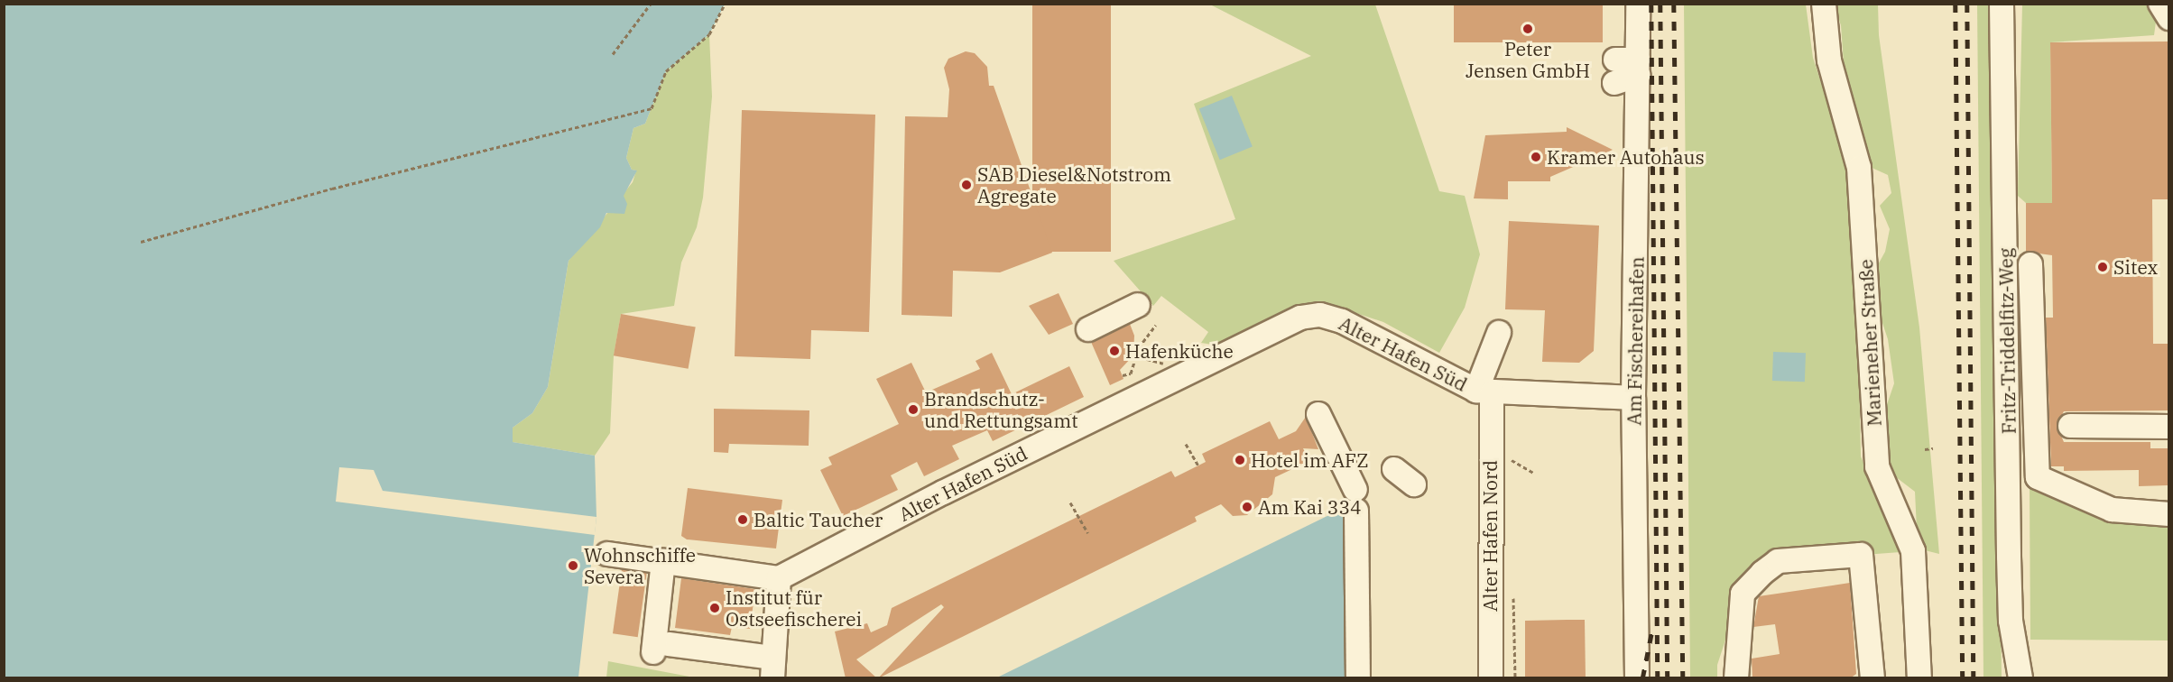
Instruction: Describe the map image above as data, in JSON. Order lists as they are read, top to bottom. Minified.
{"streets":{"street":["Am Fischereihafen","Fritz-Triddelfitz-Weg","Marieneher Straße","Alter Hafen Süd","Alter Hafen Nord"]},"crossings":[["Am Fischereihafen","Alter Hafen Süd"],["Alter Hafen Süd","Alter Hafen Nord"]],"places":["Peter Jensen GmbH","Kramer Autohaus","SAB Diesel&Notstrom Agregate","Sitex","Hafenküche","Brandschutz- und Rettungsamt","Hotel im AFZ","Am Kai 334","Baltic Taucher","Wohnschiffe Severa","Institut für Ostseefischerei"]}
